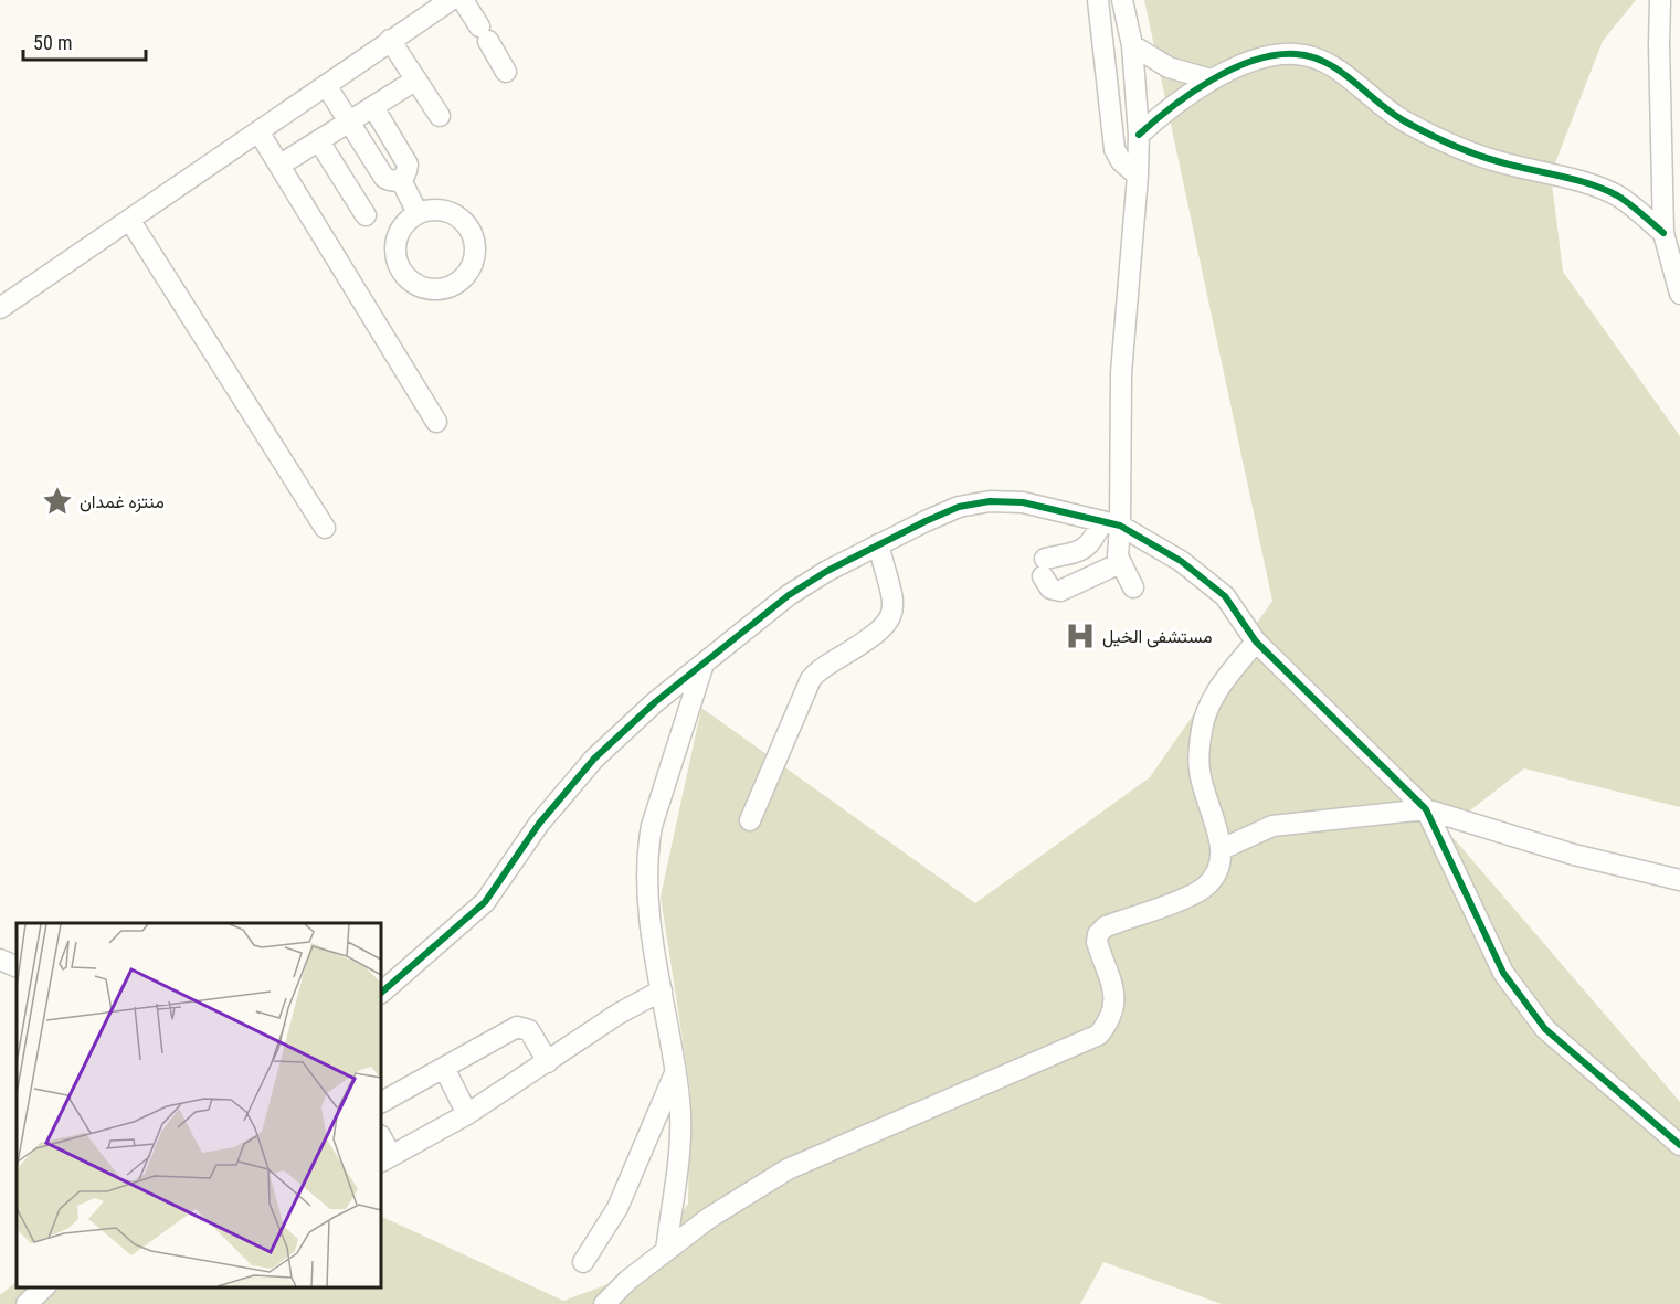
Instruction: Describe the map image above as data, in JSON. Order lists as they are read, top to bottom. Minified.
{"places":{"place":["منتزه غمدان"],"hospital":["مستشفى الخيل"]},"scale_bar":"50 m"}
